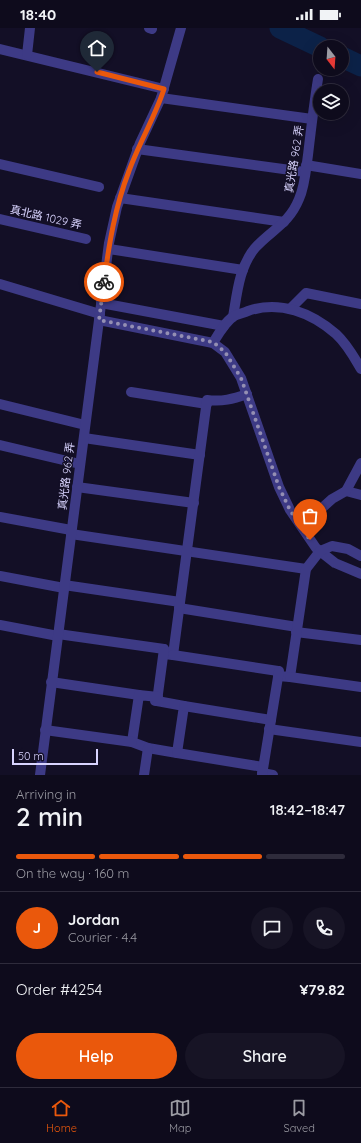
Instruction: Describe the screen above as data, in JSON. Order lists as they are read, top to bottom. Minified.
{"streets":{"lane":["真光路 962 弄","真北路 1029 弄"]},"scale_bar":"50 m","north":"bottom","page":{"status":"18:40","scale":"50 m","heading":["2 min","Arriving in","18:42–18:47"],"panel":["Jordan","Courier · 4.4","Order #4254","¥79.82"],"bar":"On the way · 160 m","round":"J","buttons":["Help","Share"],"tabs":["Home","Map","Saved"]}}
